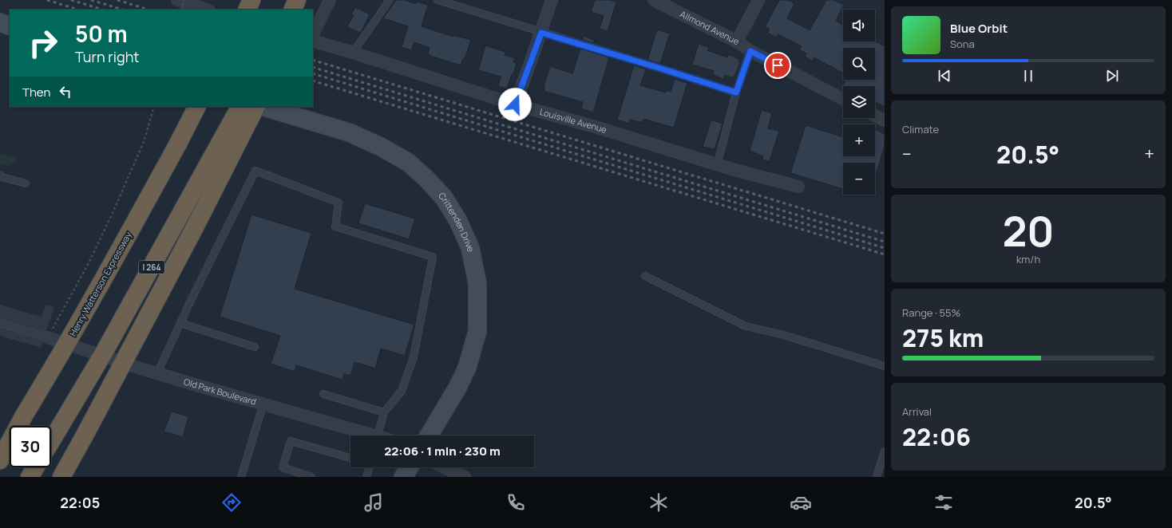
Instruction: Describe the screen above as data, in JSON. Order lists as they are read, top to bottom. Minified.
{"streets":{"highway":["I 264","Henry Watterson Expressway"],"main road":["Crittenden Drive"],"street":["Allmond Avenue","Louisville Avenue","Old Park Boulevard"]},"page":{"map_buttons":["+","−"],"turn":["50 m","Turn right"],"song":["Blue Orbit","Sona"],"then":"Then","tile":["Climate",["20","km/h"],["Range · 55%","275 km"],["Arrival","22:06"]],"heat":["−","20.5°","+"],"limit":"30","trip":"22:06 · 1 min · 230 m","tabs":["22:05","20.5°"]}}
